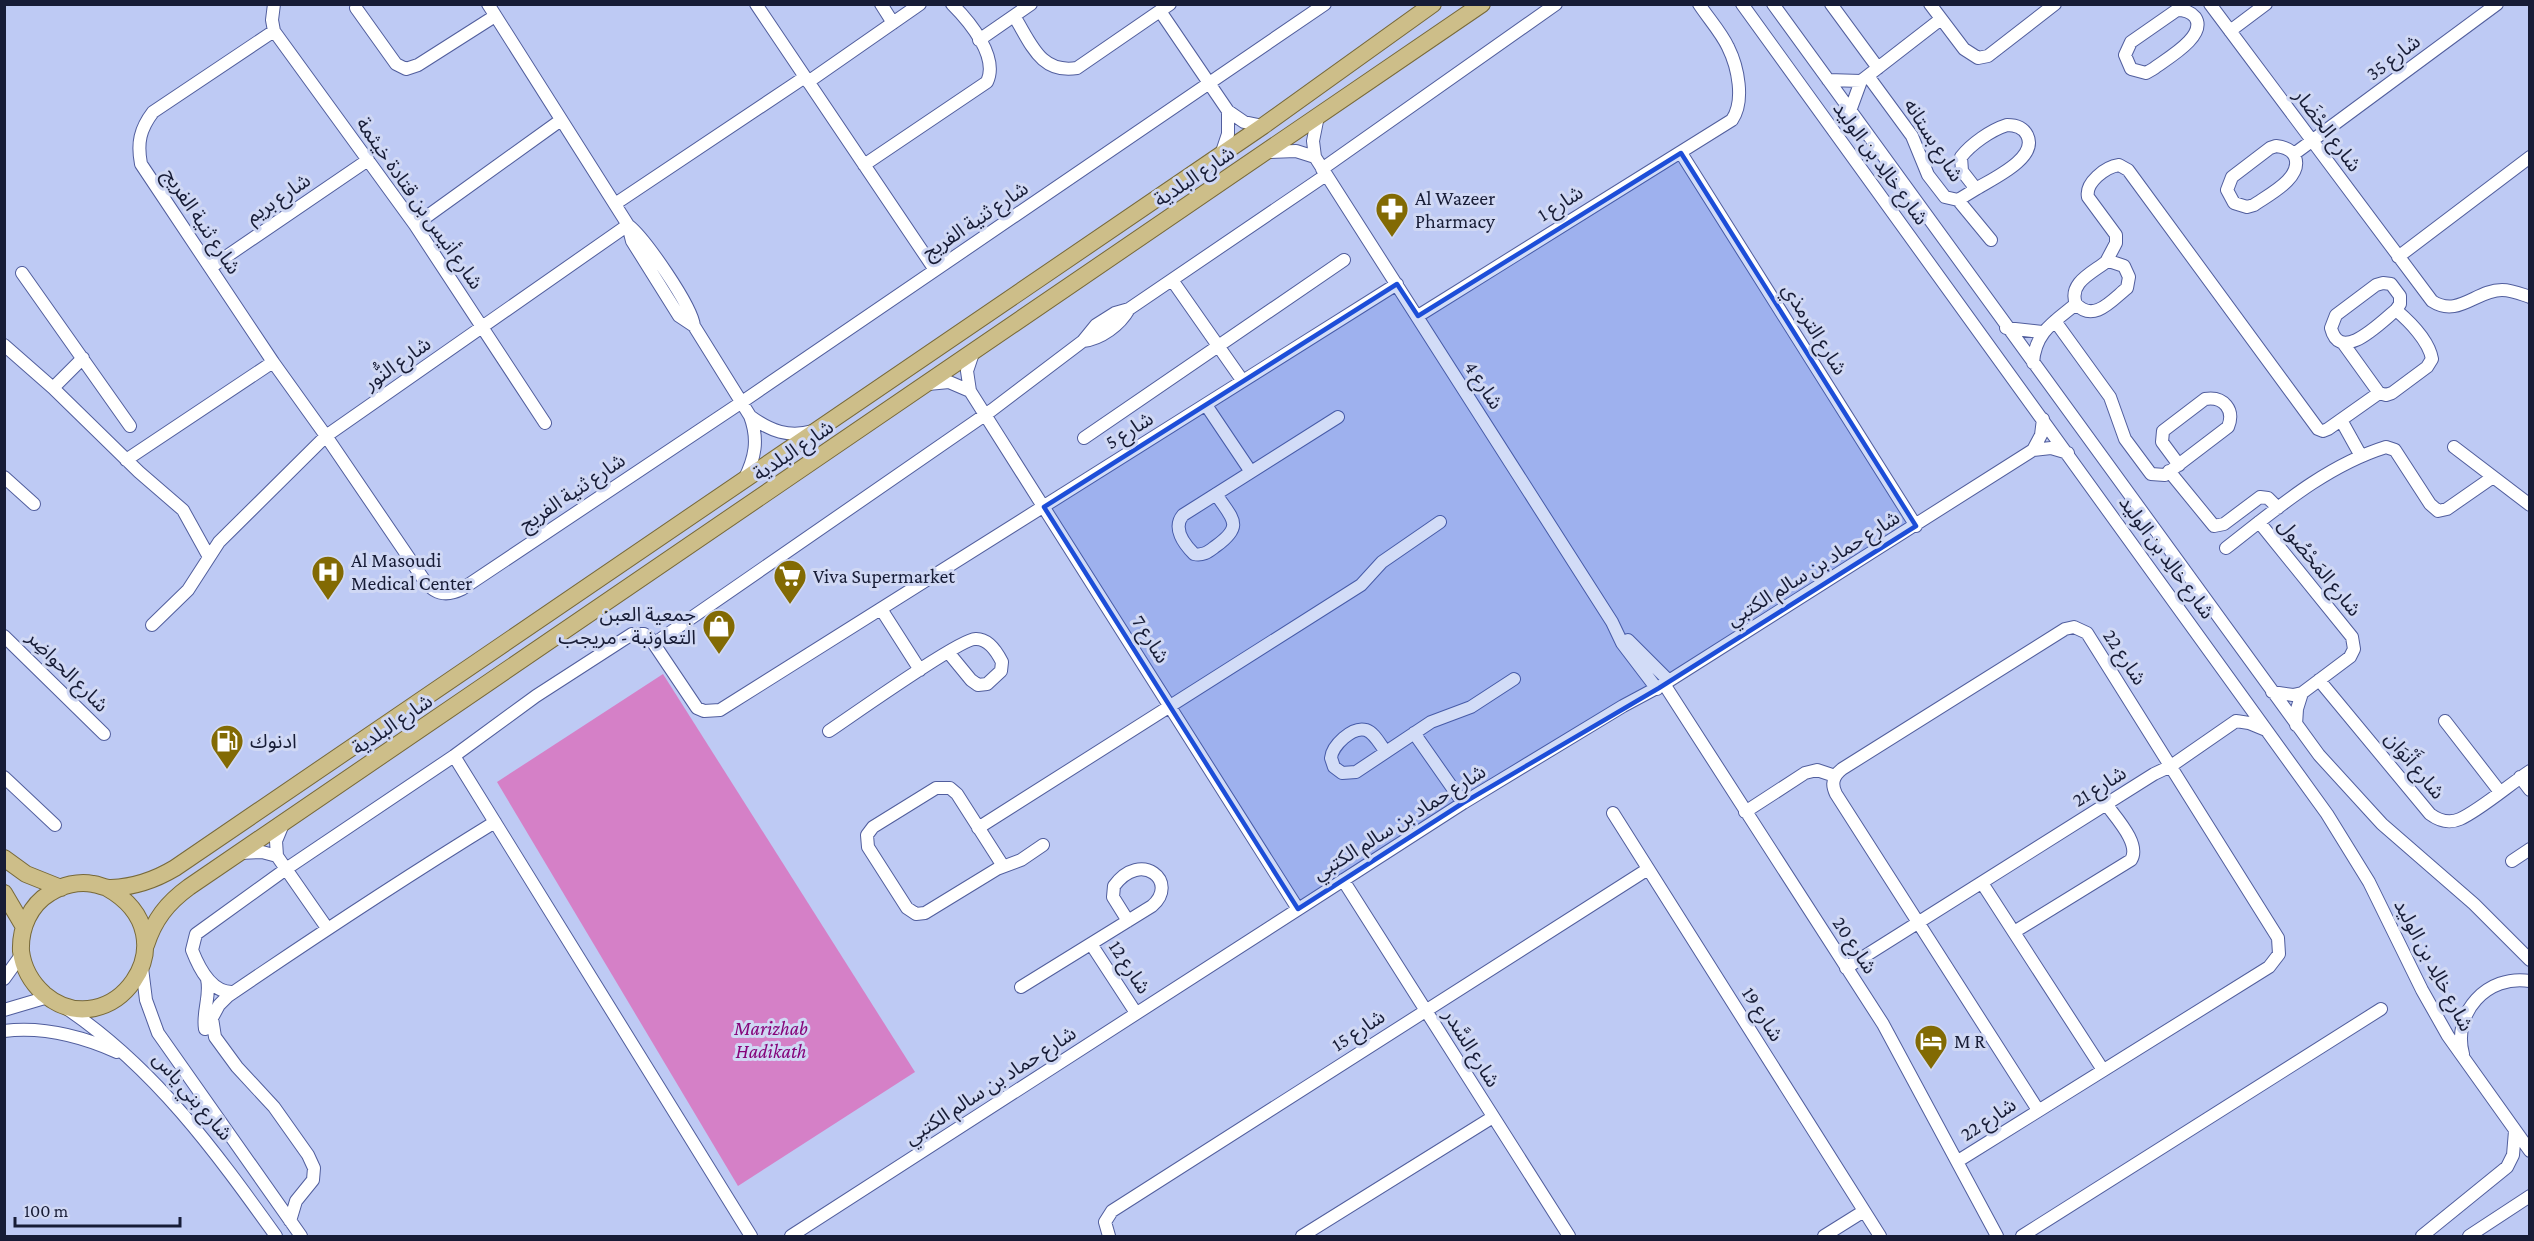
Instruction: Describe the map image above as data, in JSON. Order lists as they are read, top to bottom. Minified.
{"streets":{"main road":["شارع البلدية"],"street":["شارع 35","شارع الحْضَار","شارع بستانه","شارع خالِد بن الوليد","شارع بريم","شارع أنيس بن قتادة خيثمة","شارع 1","شارع ثنية الفريج","شارع الترمذي","شارع النُّور","شارع 4","شارع 5","شارع المَحْصُول","شارع حماد بن سالم الكتبي","شارع 7","شارع 22","شارع الحواضِر","شارع أَنْوَان","شارع 21","شارع 20","شارع 12","شارع 19","شارع 15","شارع السَّدر","شارع بني ياس"]},"crossings":[["شارع 35","شارع الحْضَار"],["شارع البلدية","شارع بني ياس"],["شارع بريم","شارع أنيس بن قتادة خيثمة"],["شارع بريم","شارع ثنية الفريج"],["شارع أنيس بن قتادة خيثمة","شارع ثنية الفريج"],["شارع أنيس بن قتادة خيثمة","شارع النُّور"],["شارع 1","شارع الترمذي"],["شارع 1","شارع 4"],["شارع ثنية الفريج","شارع النُّور"],["شارع الترمذي","شارع حماد بن سالم الكتبي"],["شارع 4","شارع 5"],["شارع 4","شارع حماد بن سالم الكتبي"],["شارع 4","شارع 20"],["شارع 5","شارع 7"],["شارع المَحْصُول","شارع أَنْوَان"],["شارع حماد بن سالم الكتبي","شارع 7"],["شارع حماد بن سالم الكتبي","شارع 20"],["شارع حماد بن سالم الكتبي","شارع 12"],["شارع حماد بن سالم الكتبي","شارع السَّدر"],["شارع 22","شارع 21"],["شارع 22","شارع 20"],["شارع 21","شارع 20"],["شارع 19","شارع 15"],["شارع 15","شارع السَّدر"]],"parks":["Marizhab Hadikath"],"places":{"pharmacy":["Al Wazeer Pharmacy"],"hospital":["Al Masoudi Medical Center"],"supermarket":["Viva Supermarket"],"shop":["جمعية العبن التعاونبة - مريجب"],"fuel station":["ادنوك"],"hotel":["M R"]},"scale_bar":"100 m"}
